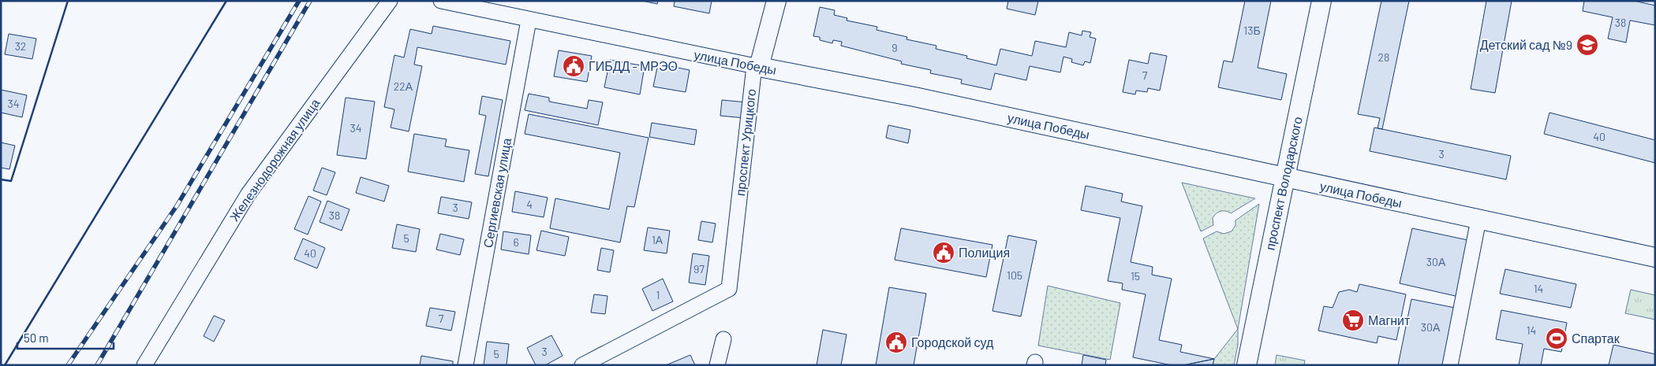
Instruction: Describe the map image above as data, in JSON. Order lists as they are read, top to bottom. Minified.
{"streets":{"main road":["улица Победы","проспект Урицкого","проспект Володарского"],"street":["Железнодорожная улица","Сергиевская улица"]},"crossings":[["улица Победы","проспект Урицкого"],["улица Победы","проспект Володарского"],["улица Победы","Сергиевская улица"]],"places":{"school or university":["Детский сад №9"],"public building":["ГИБДД - МРЭО","Полиция","Городской суд"],"supermarket":["Магнит"],"sports":["Спартак"]},"house_numbers":["38","13Б","32","9","28","7","22А","34","34","40","3","4","3","38","5","1А","6","40","30А","97","105","15","14","1","7","30А","14","3","5"],"scale_bar":"50 m"}
